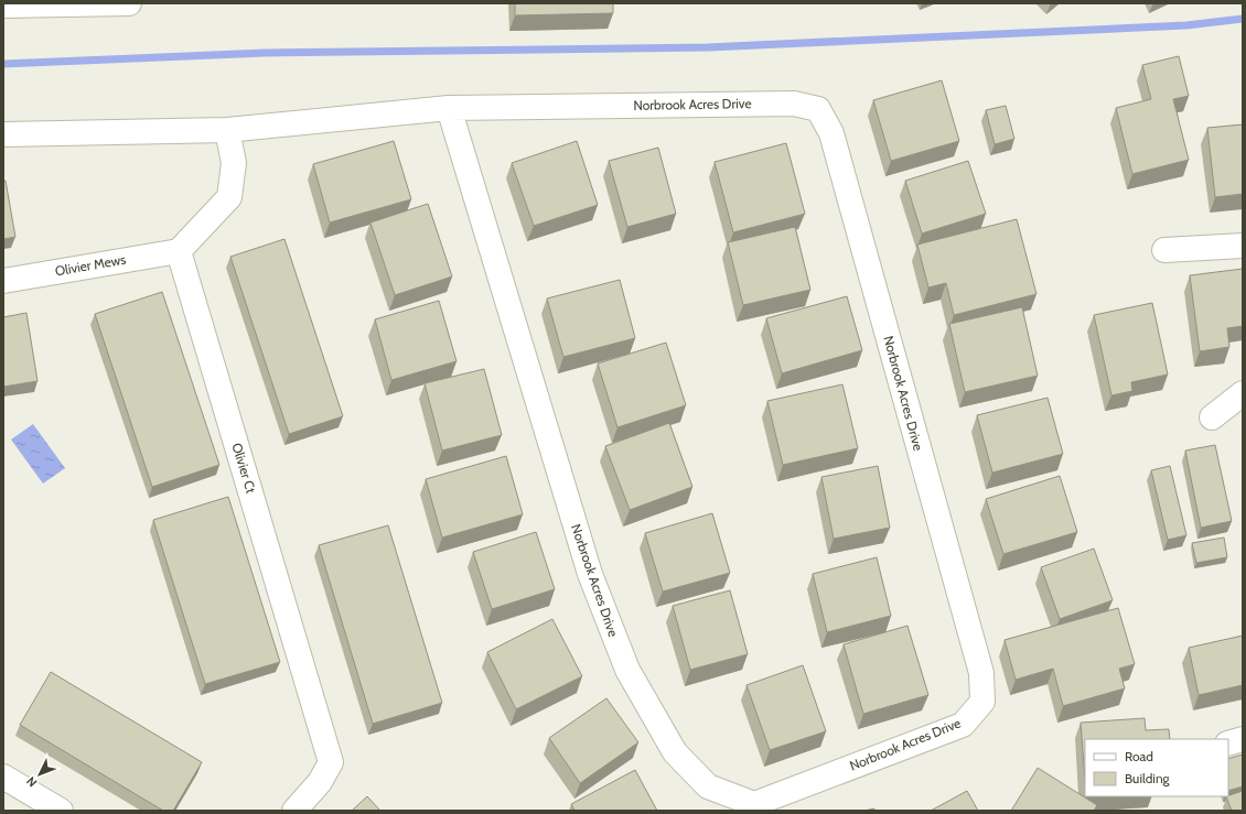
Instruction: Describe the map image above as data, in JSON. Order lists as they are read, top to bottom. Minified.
{"streets":{"street":["Norbrook Acres Drive","Olivier Mews","Olivier Ct"]},"crossings":[["Olivier Mews","Olivier Ct"]],"legend":["Road","Building"],"north":"bottom left"}
